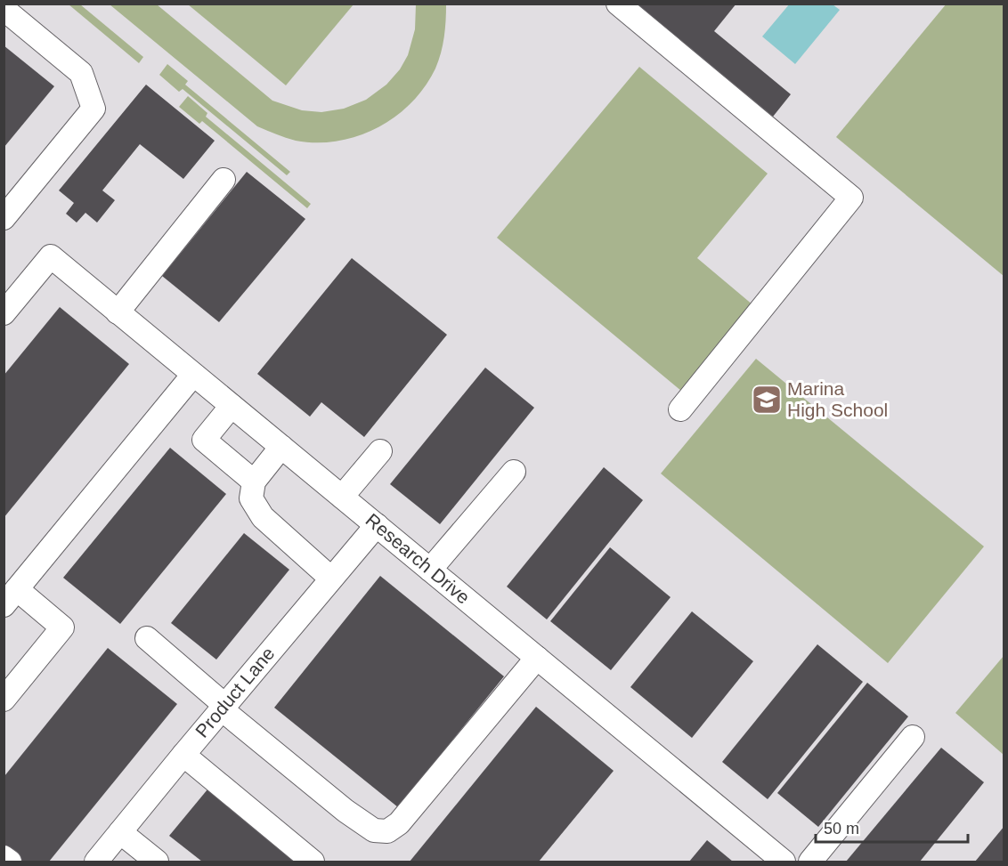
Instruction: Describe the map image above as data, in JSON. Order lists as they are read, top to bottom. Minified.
{"streets":{"street":["Research Drive","Product Lane"]},"crossings":[["Research Drive","Product Lane"]],"places":{"school or university":["Marina High School"]},"scale_bar":"50 m"}
